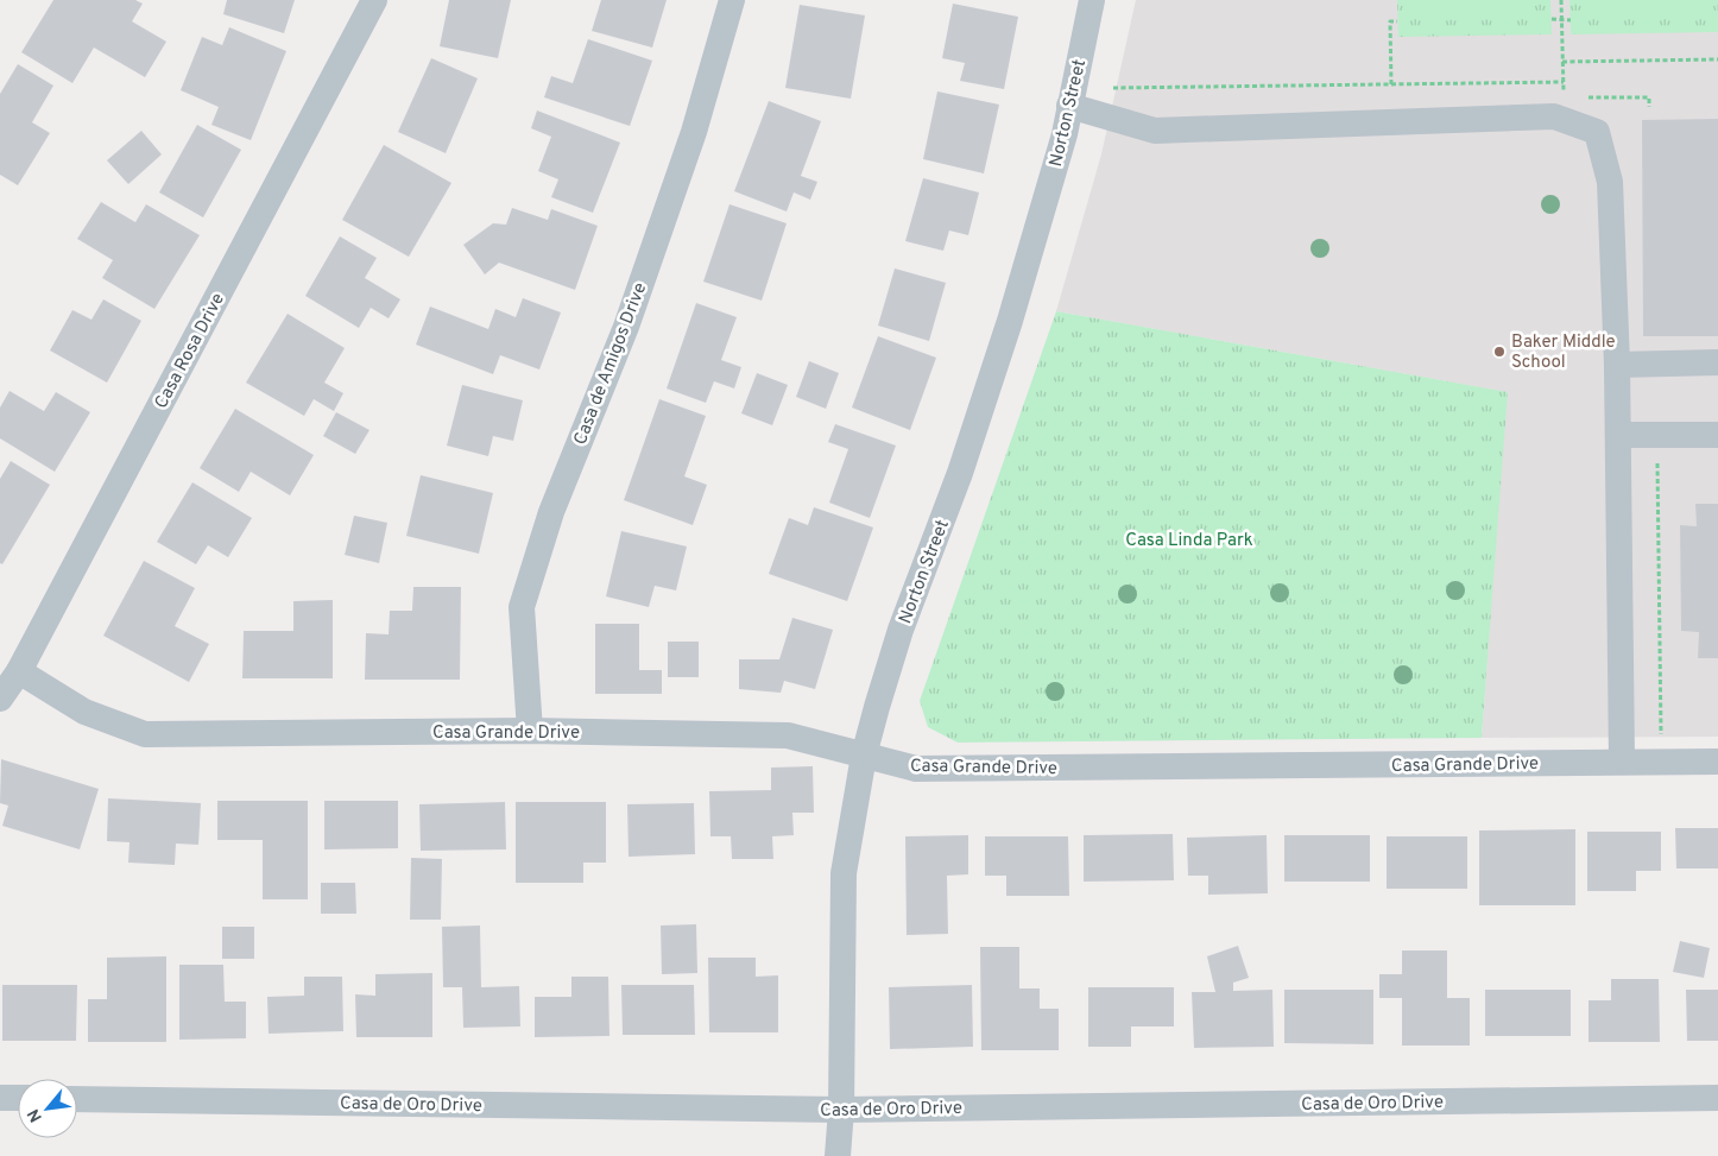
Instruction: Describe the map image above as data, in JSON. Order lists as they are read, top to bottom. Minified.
{"streets":{"street":["Norton Street","Casa Rosa Drive","Casa de Amigos Drive","Casa Grande Drive","Casa de Oro Drive"]},"crossings":[["Norton Street","Casa Grande Drive"],["Norton Street","Casa de Oro Drive"],["Casa Rosa Drive","Casa Grande Drive"],["Casa de Amigos Drive","Casa Grande Drive"]],"parks":["Casa Linda Park"],"places":["Baker Middle School"],"north":"bottom left"}
